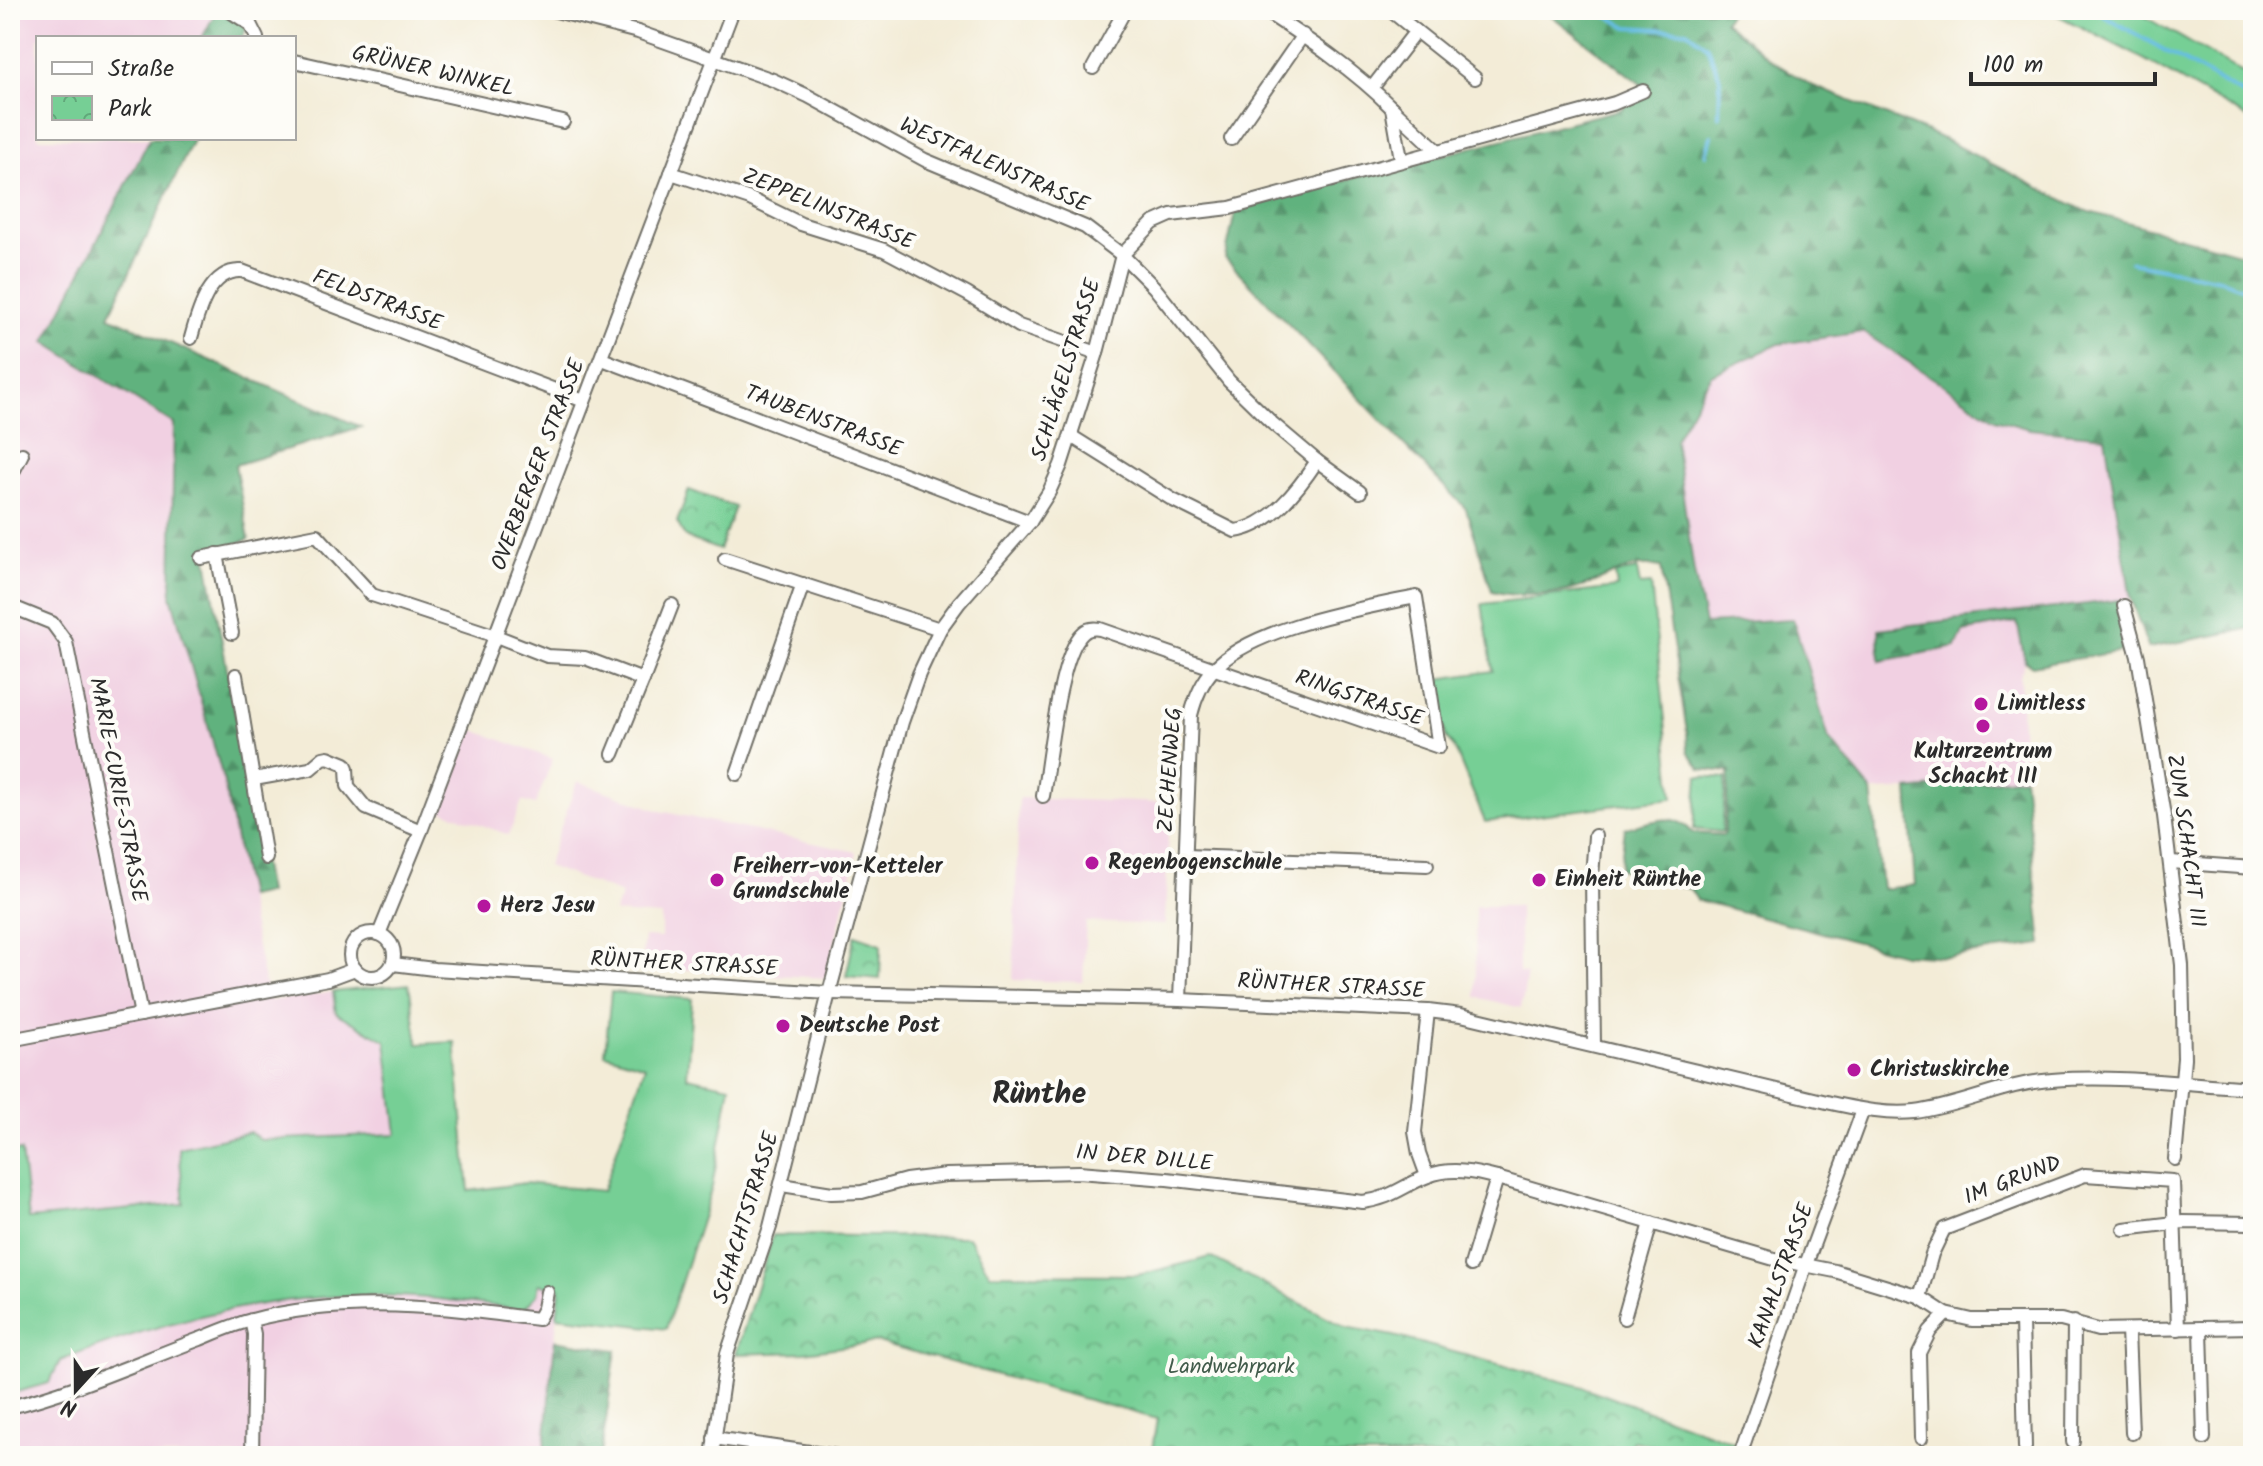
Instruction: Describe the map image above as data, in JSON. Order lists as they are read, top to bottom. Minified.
{"streets":{"street":["GRÜNER WINKEL","WESTFALENSTRASSE","ZEPPELINSTRASSE","FELDSTRASSE","SCHLÄGELSTRASSE","TAUBENSTRASSE","OVERBERGER STRASSE","RINGSTRASSE","ZECHENWEG","MARIE-CURIE-STRASSE","ZUM SCHACHT III","RÜNTHER STRASSE","IN DER DILLE","IM GRUND","SCHACHTSTRASSE","KANALSTRASSE"]},"crossings":[["WESTFALENSTRASSE","SCHLÄGELSTRASSE"],["WESTFALENSTRASSE","OVERBERGER STRASSE"],["ZEPPELINSTRASSE","SCHLÄGELSTRASSE"],["ZEPPELINSTRASSE","OVERBERGER STRASSE"],["FELDSTRASSE","OVERBERGER STRASSE"],["SCHLÄGELSTRASSE","TAUBENSTRASSE"],["SCHLÄGELSTRASSE","RÜNTHER STRASSE"],["SCHLÄGELSTRASSE","SCHACHTSTRASSE"],["TAUBENSTRASSE","OVERBERGER STRASSE"],["OVERBERGER STRASSE","RÜNTHER STRASSE"],["RINGSTRASSE","ZECHENWEG"],["ZECHENWEG","RÜNTHER STRASSE"],["MARIE-CURIE-STRASSE","RÜNTHER STRASSE"],["ZUM SCHACHT III","RÜNTHER STRASSE"],["RÜNTHER STRASSE","SCHACHTSTRASSE"],["RÜNTHER STRASSE","KANALSTRASSE"],["IN DER DILLE","IM GRUND"],["IN DER DILLE","SCHACHTSTRASSE"],["IN DER DILLE","KANALSTRASSE"]],"districts":["Rünthe"],"parks":["Landwehrpark"],"places":["Limitless","Kulturzentrum Schacht III","Regenbogenschule","Freiherr-von-Ketteler Grundschule","Einheit Rünthe","Herz Jesu","Deutsche Post","Christuskirche"],"legend":["Straße","Park"],"scale_bar":"100 m","north":"bottom"}
